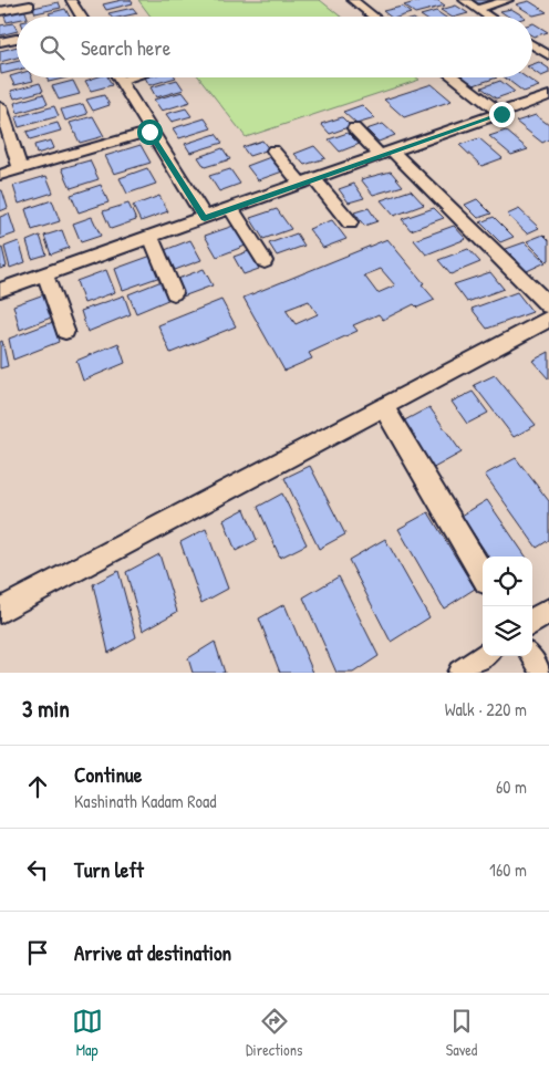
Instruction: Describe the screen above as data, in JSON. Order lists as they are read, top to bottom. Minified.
{"page":{"search":"Search here","heading":["3 min","Walk · 220 m"],"list":[["Continue","Kashinath Kadam Road","60 m"],["Turn left","160 m"],"Arrive at destination"],"nav":["Map","Directions","Saved"]}}
